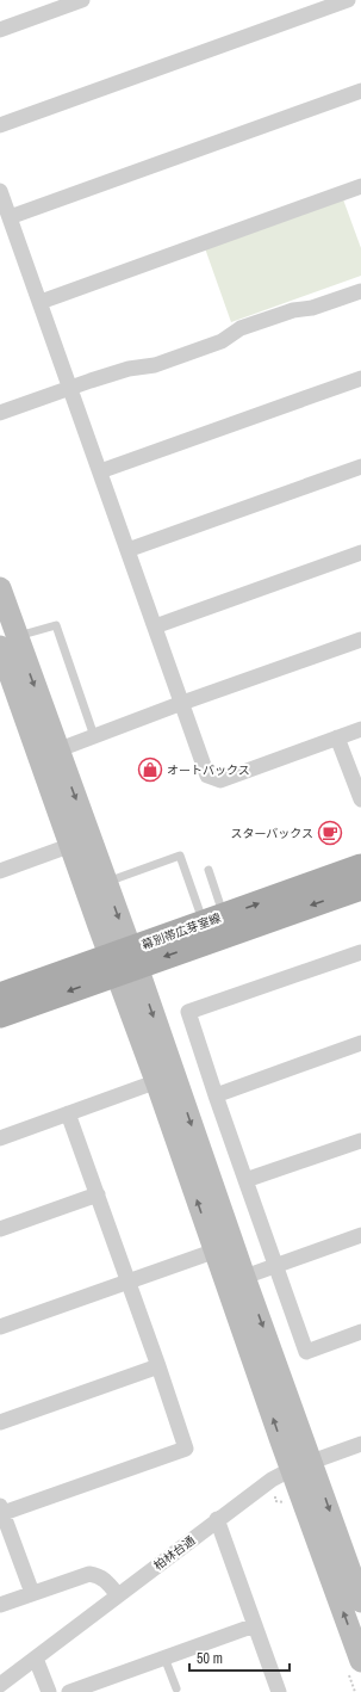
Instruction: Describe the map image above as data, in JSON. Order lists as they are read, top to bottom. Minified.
{"streets":{"main road":["幕別帯広芽室線"],"street":["柏林台通"]},"places":{"shop":["オートバックス"],"cafe":["スターバックス"]},"scale_bar":"50 m"}
